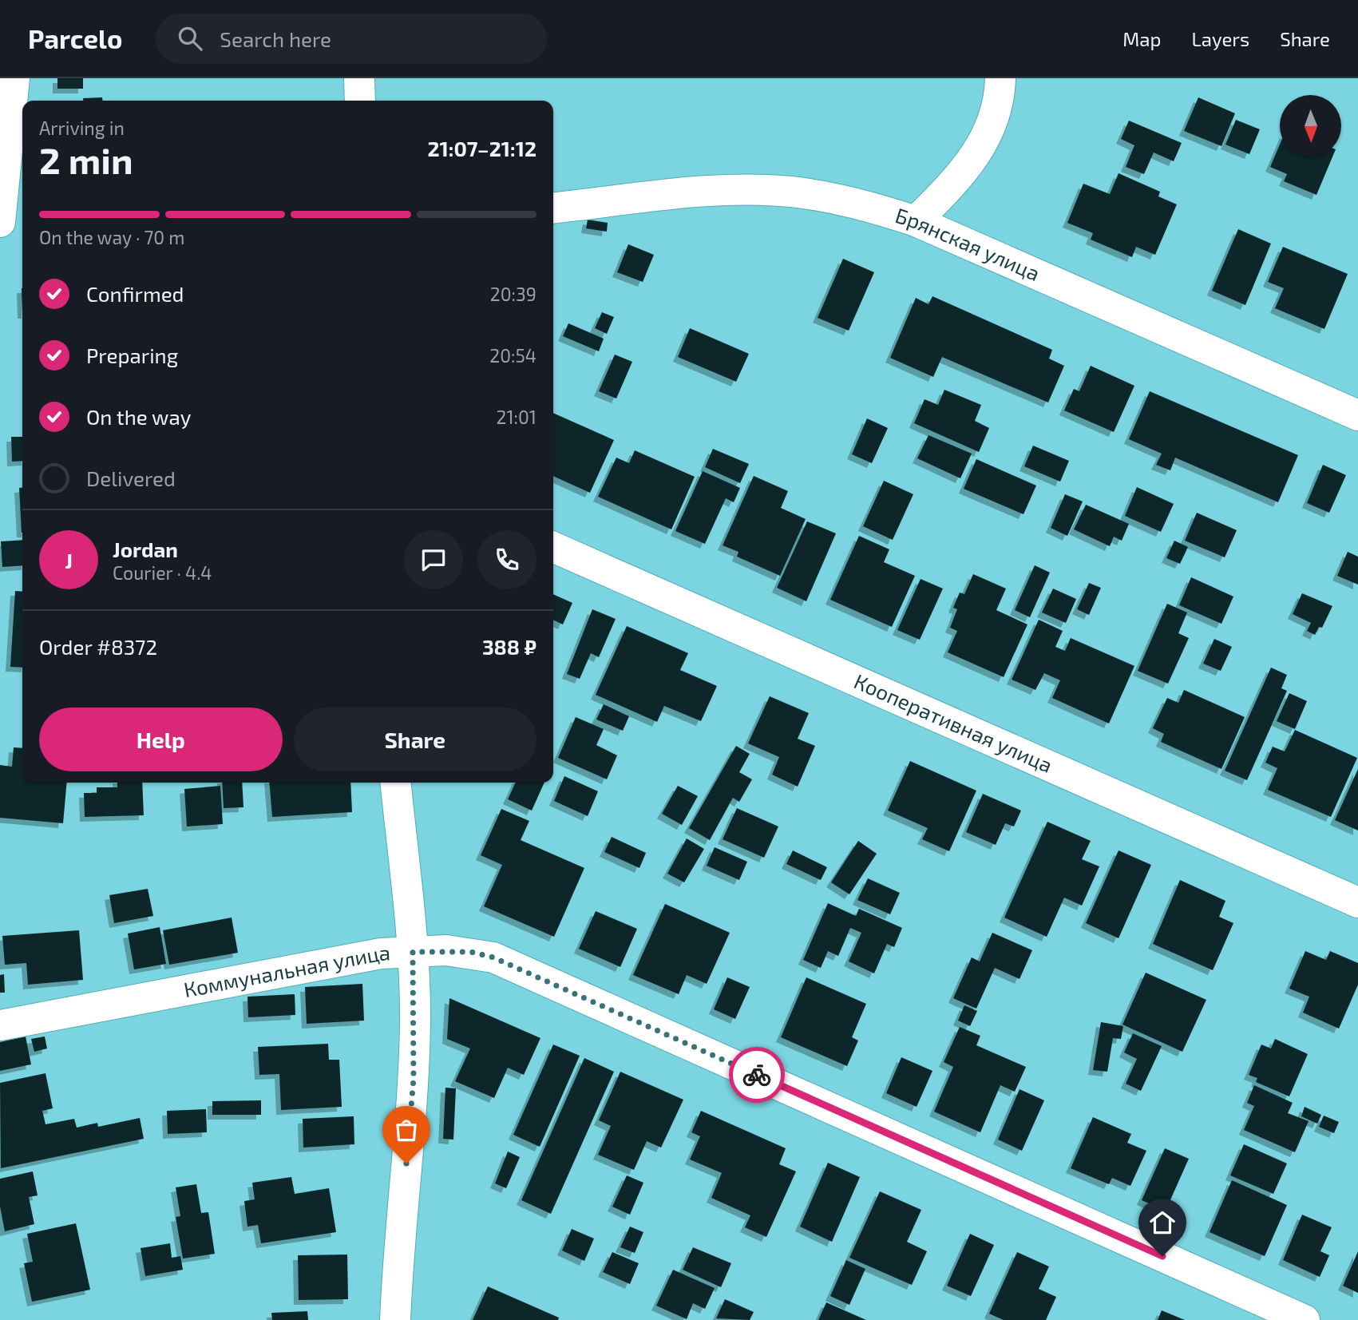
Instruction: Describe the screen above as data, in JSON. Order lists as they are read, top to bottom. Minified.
{"streets":{"street":["Брянская улица","Кооперативная улица","Коммунальная улица"]},"north":"bottom","page":{"header":"Parcelo","search":"Search here","nav":["Map","Layers","Share"],"heading":["2 min","Arriving in","21:07–21:12"],"panel":["Jordan","Courier · 4.4","Order #8372","388 ₽"],"bar":"On the way · 70 m","list":[["Confirmed","20:39"],["Preparing","20:54"],["On the way","21:01"],"Delivered"],"round":"J","buttons":["Help","Share"]}}
